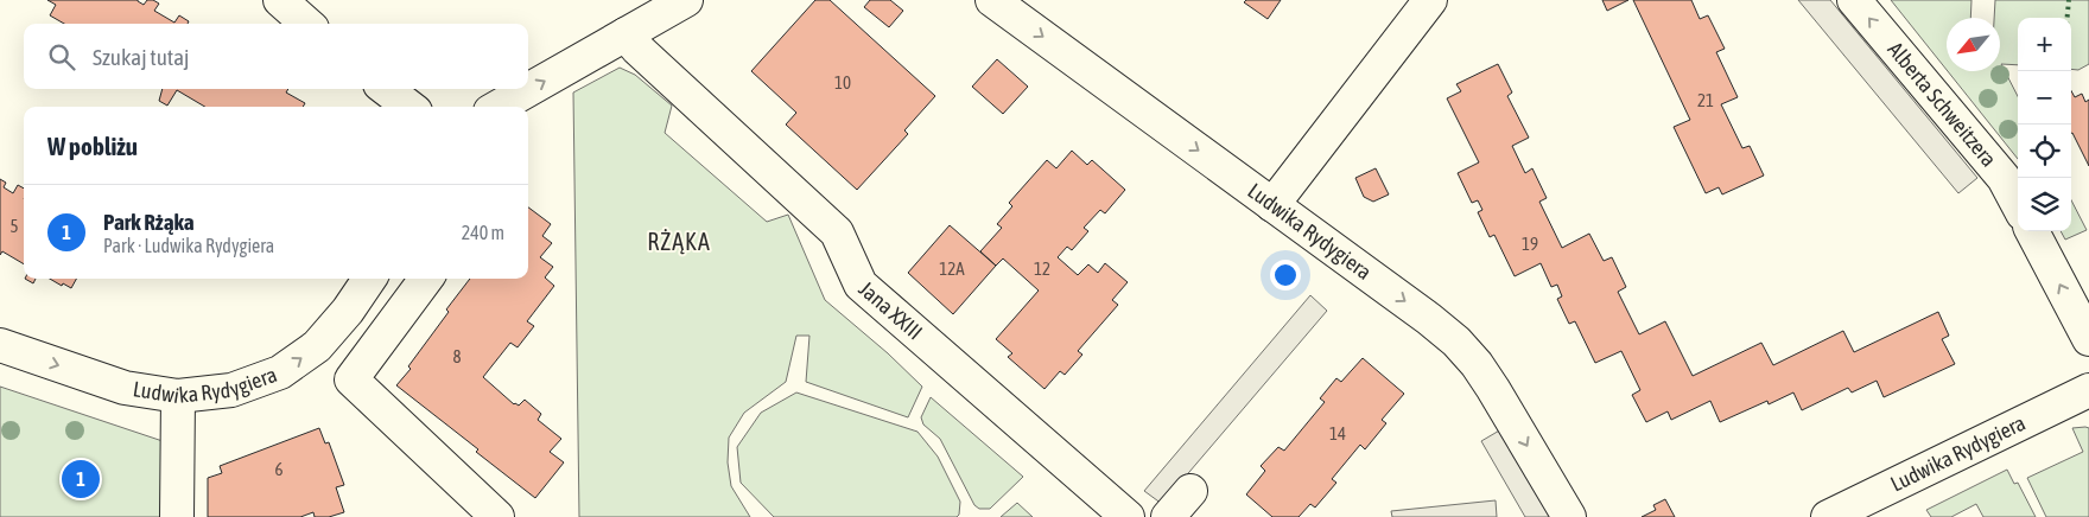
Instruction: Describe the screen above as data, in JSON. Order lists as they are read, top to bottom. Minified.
{"streets":{"street":["Alberta Schweitzera","Ludwika Rydygiera","Jana XXIII"]},"one_way":["Alberta Schweitzera","Ludwika Rydygiera"],"districts":["RŻĄKA"],"house_numbers":["10","21","5","19","12A","12","8","14","6"],"north":"bottom left","page":{"map_buttons":["+","−"],"search":"Szukaj tutaj","heading":"W pobliżu","list":[{"mark":"1","name":"Park Rżąka","note":"Park · Ludwika Rydygiera","value":"240 m"}],"pins":"1"}}
